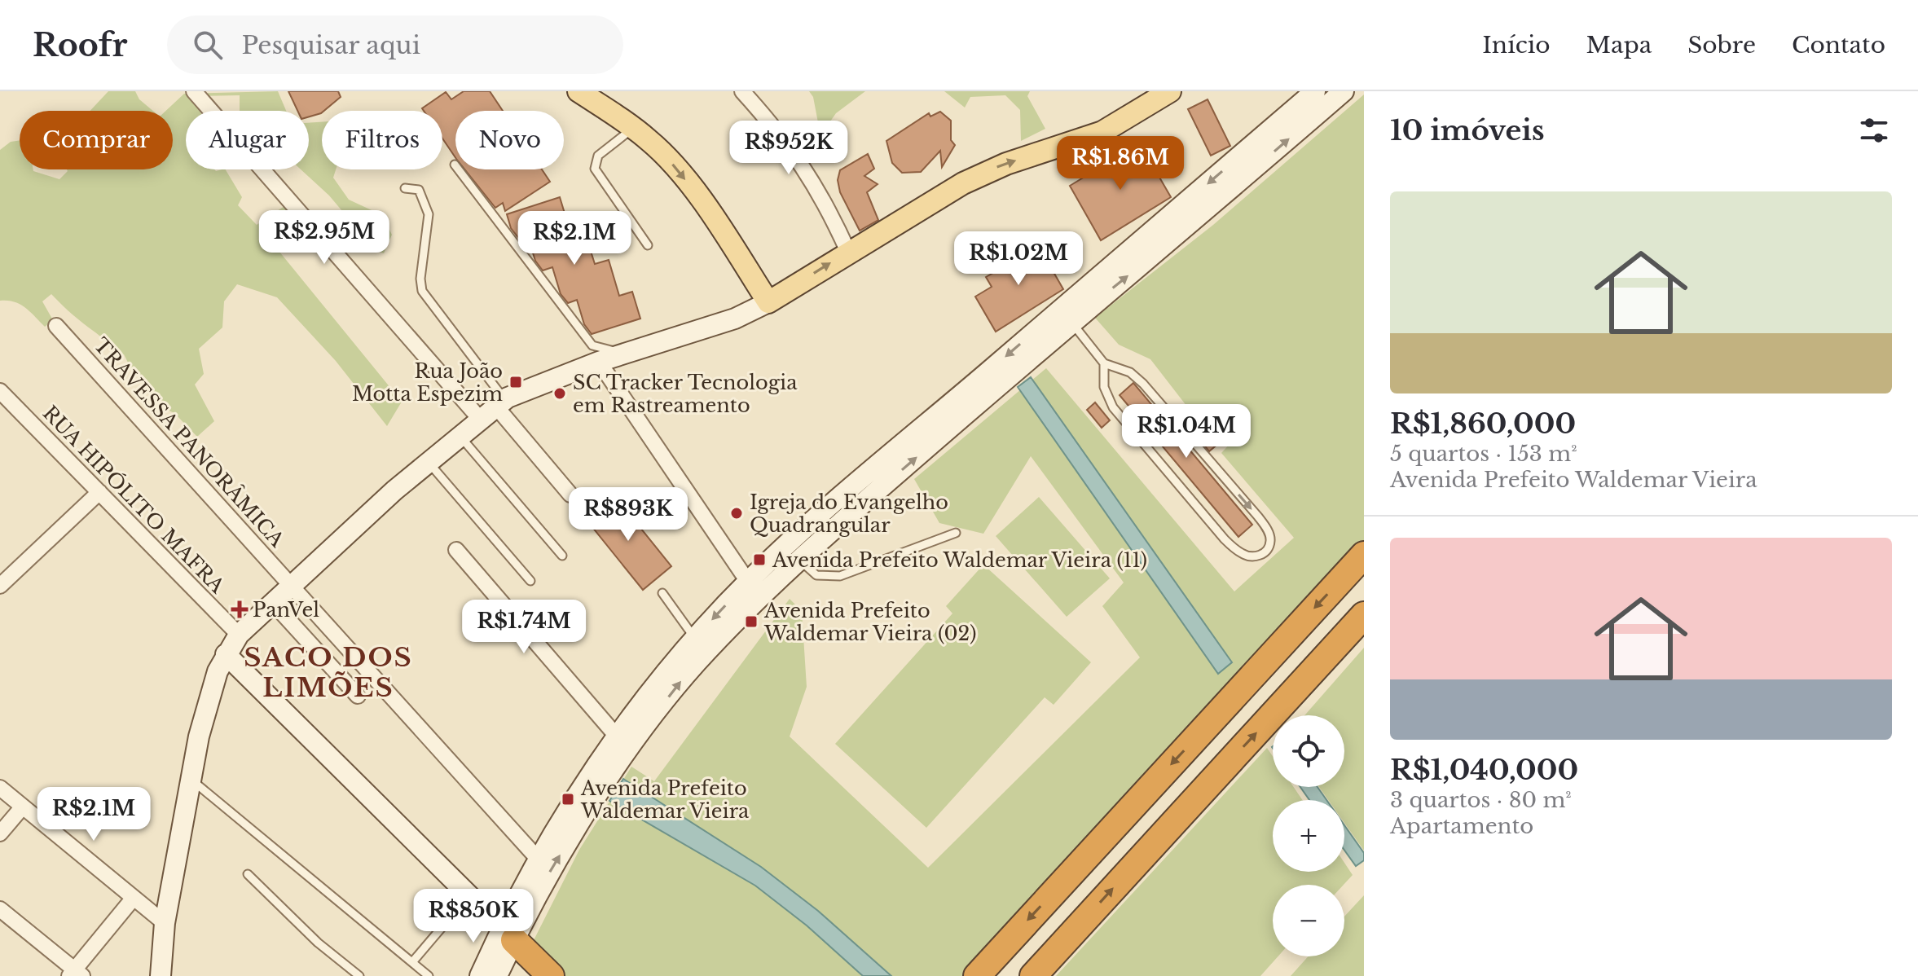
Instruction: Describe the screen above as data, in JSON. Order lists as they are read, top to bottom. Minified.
{"streets":{"street":["TRAVESSA PANORÂMICA","RUA HIPÓLITO MAFRA"]},"districts":["SACO DOS LIMÕES"],"places":{"transit":["Rua João Motta Espezim","Avenida Prefeito Waldemar Vieira (11)","Avenida Prefeito Waldemar Vieira (02)","Avenida Prefeito Waldemar Vieira"],"other":["SC Tracker Tecnologia em Rastreamento","Igreja do Evangelho Quadrangular"],"health":["PanVel"]},"page":{"header":"Roofr","search":"Pesquisar aqui","nav":["Início","Mapa","Sobre","Contato"],"heading":"10 imóveis","chip":["Comprar","Alugar","Filtros","Novo"],"price":["R$952K","R$1.86M","R$2.95M","R$2.1M","R$1.02M","R$1.04M","R$893K","R$1.74M","R$2.1M","R$850K"],"list":[{"name":"R$1,860,000","note":"5 quartos · 153 m² · Avenida Prefeito Waldemar Vieira"},{"name":"R$1,040,000","note":"3 quartos · 80 m² · Apartamento"}],"map_buttons":["+","−"]}}
